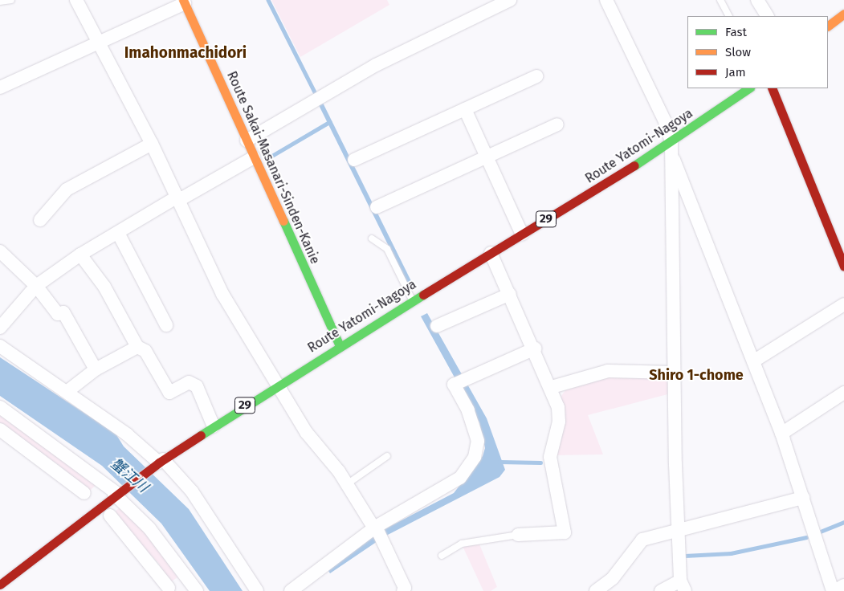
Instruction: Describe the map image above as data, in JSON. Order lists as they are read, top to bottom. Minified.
{"streets":{"main road":["Route Yatomi-Nagoya","Route Sakai-Masanari-Sinden-Kanie","29"]},"crossings":[["Route Yatomi-Nagoya","Route Sakai-Masanari-Sinden-Kanie"]],"districts":["Imahonmachidori","Shiro 1-chome"],"water":["蟹江川"],"legend":["Fast","Slow","Jam"]}
